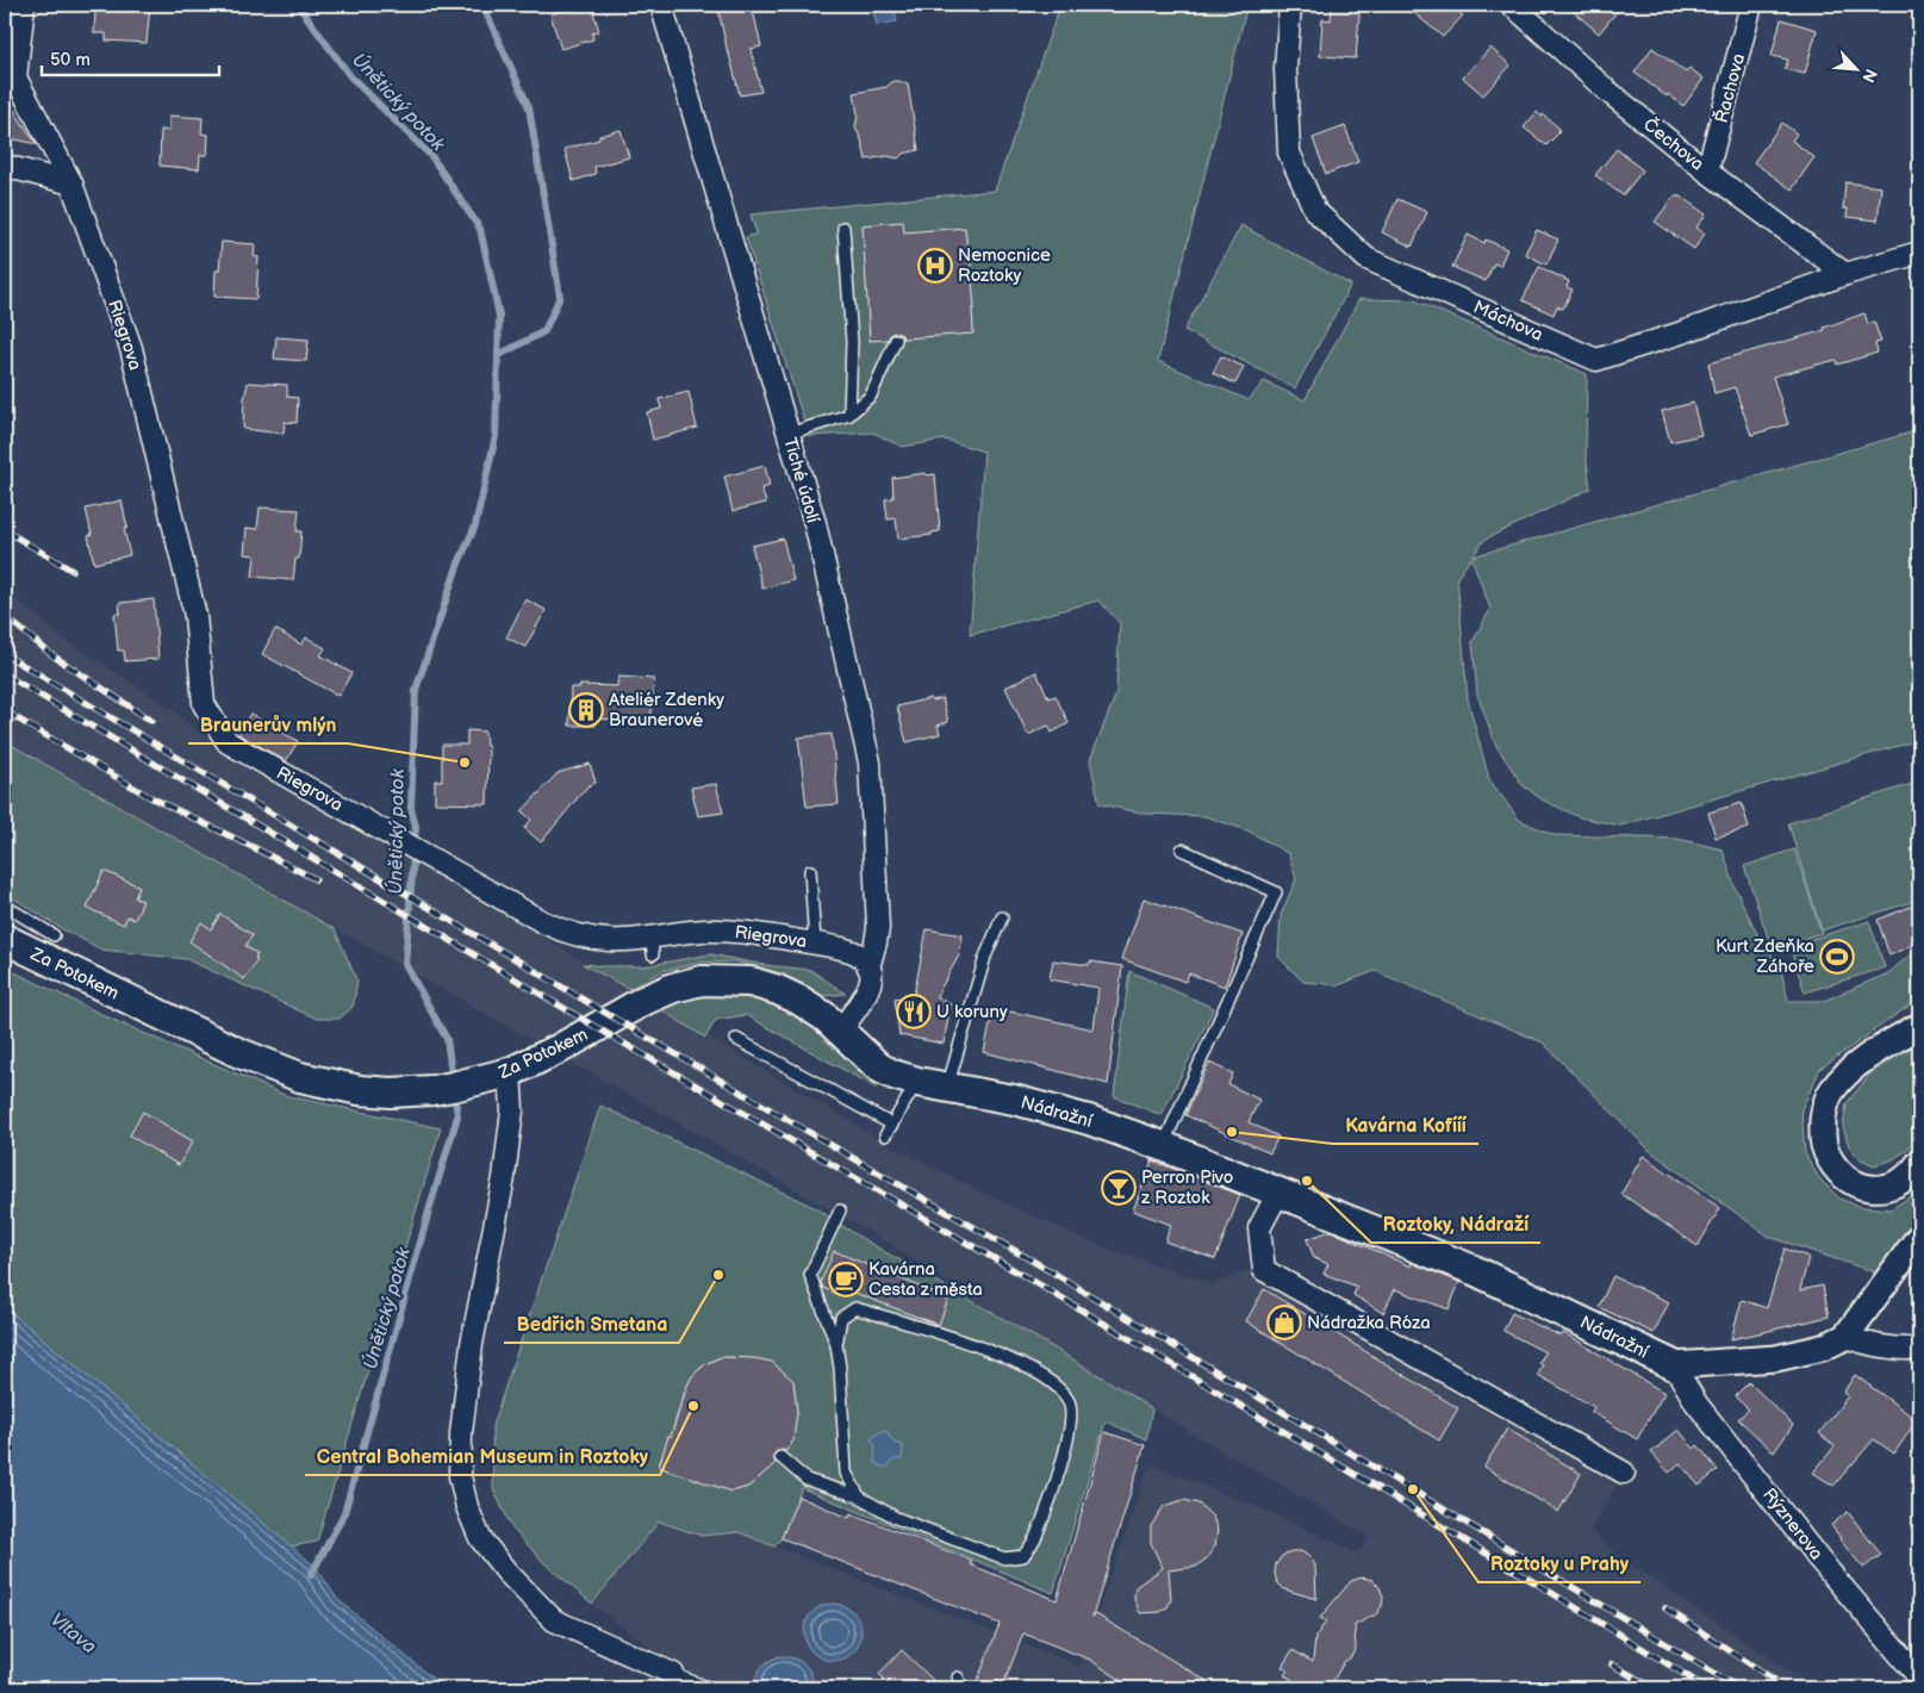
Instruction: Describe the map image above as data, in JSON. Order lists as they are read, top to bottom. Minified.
{"streets":{"main road":["Za Potokem","Nádražní"],"street":["Řachova","Čechova","Máchova","Riegrova","Tiché údolí","Rýznerova"]},"crossings":[["Řachova","Čechova"],["Čechova","Máchova"],["Riegrova","Tiché údolí"],["Za Potokem","Nádražní"],["Nádražní","Rýznerova"]],"water":["Únětický potok","Vltava"],"places":{"hospital":["Nemocnice Roztoky"],"building":["Ateliér Zdenky Braunerové"],"other":["Braunerův mlýn","Kavárna Kofííí","Roztoky, Nádraží","Bedřich Smetana","Central Bohemian Museum in Roztoky","Roztoky u Prahy"],"sports":["Kurt Zdeňka Záhoře"],"restaurant":["U koruny"],"bar":["Perron Pivo z Roztok"],"cafe":["Kavárna Cesta z města"],"shop":["Nádražka Róza"]},"scale_bar":"50 m","north":"bottom right"}
